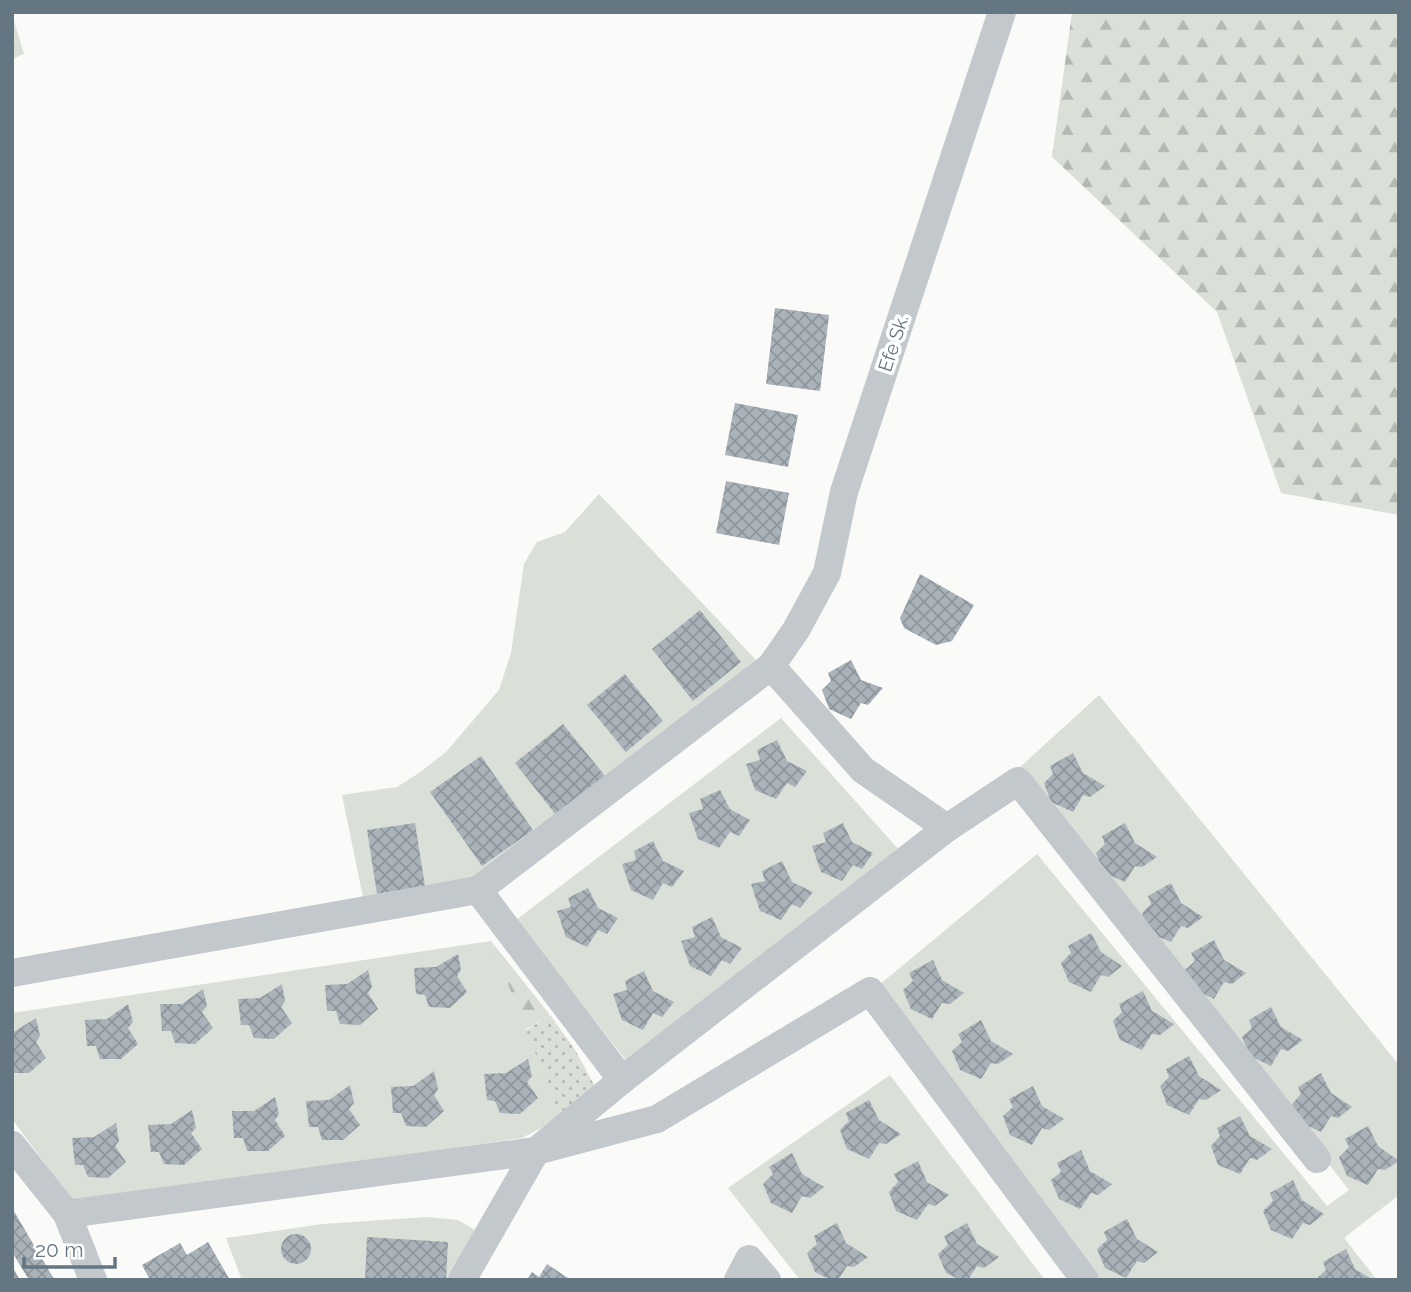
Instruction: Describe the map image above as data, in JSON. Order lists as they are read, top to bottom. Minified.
{"streets":{"street":["Efe Sk."]},"scale_bar":"20 m"}
